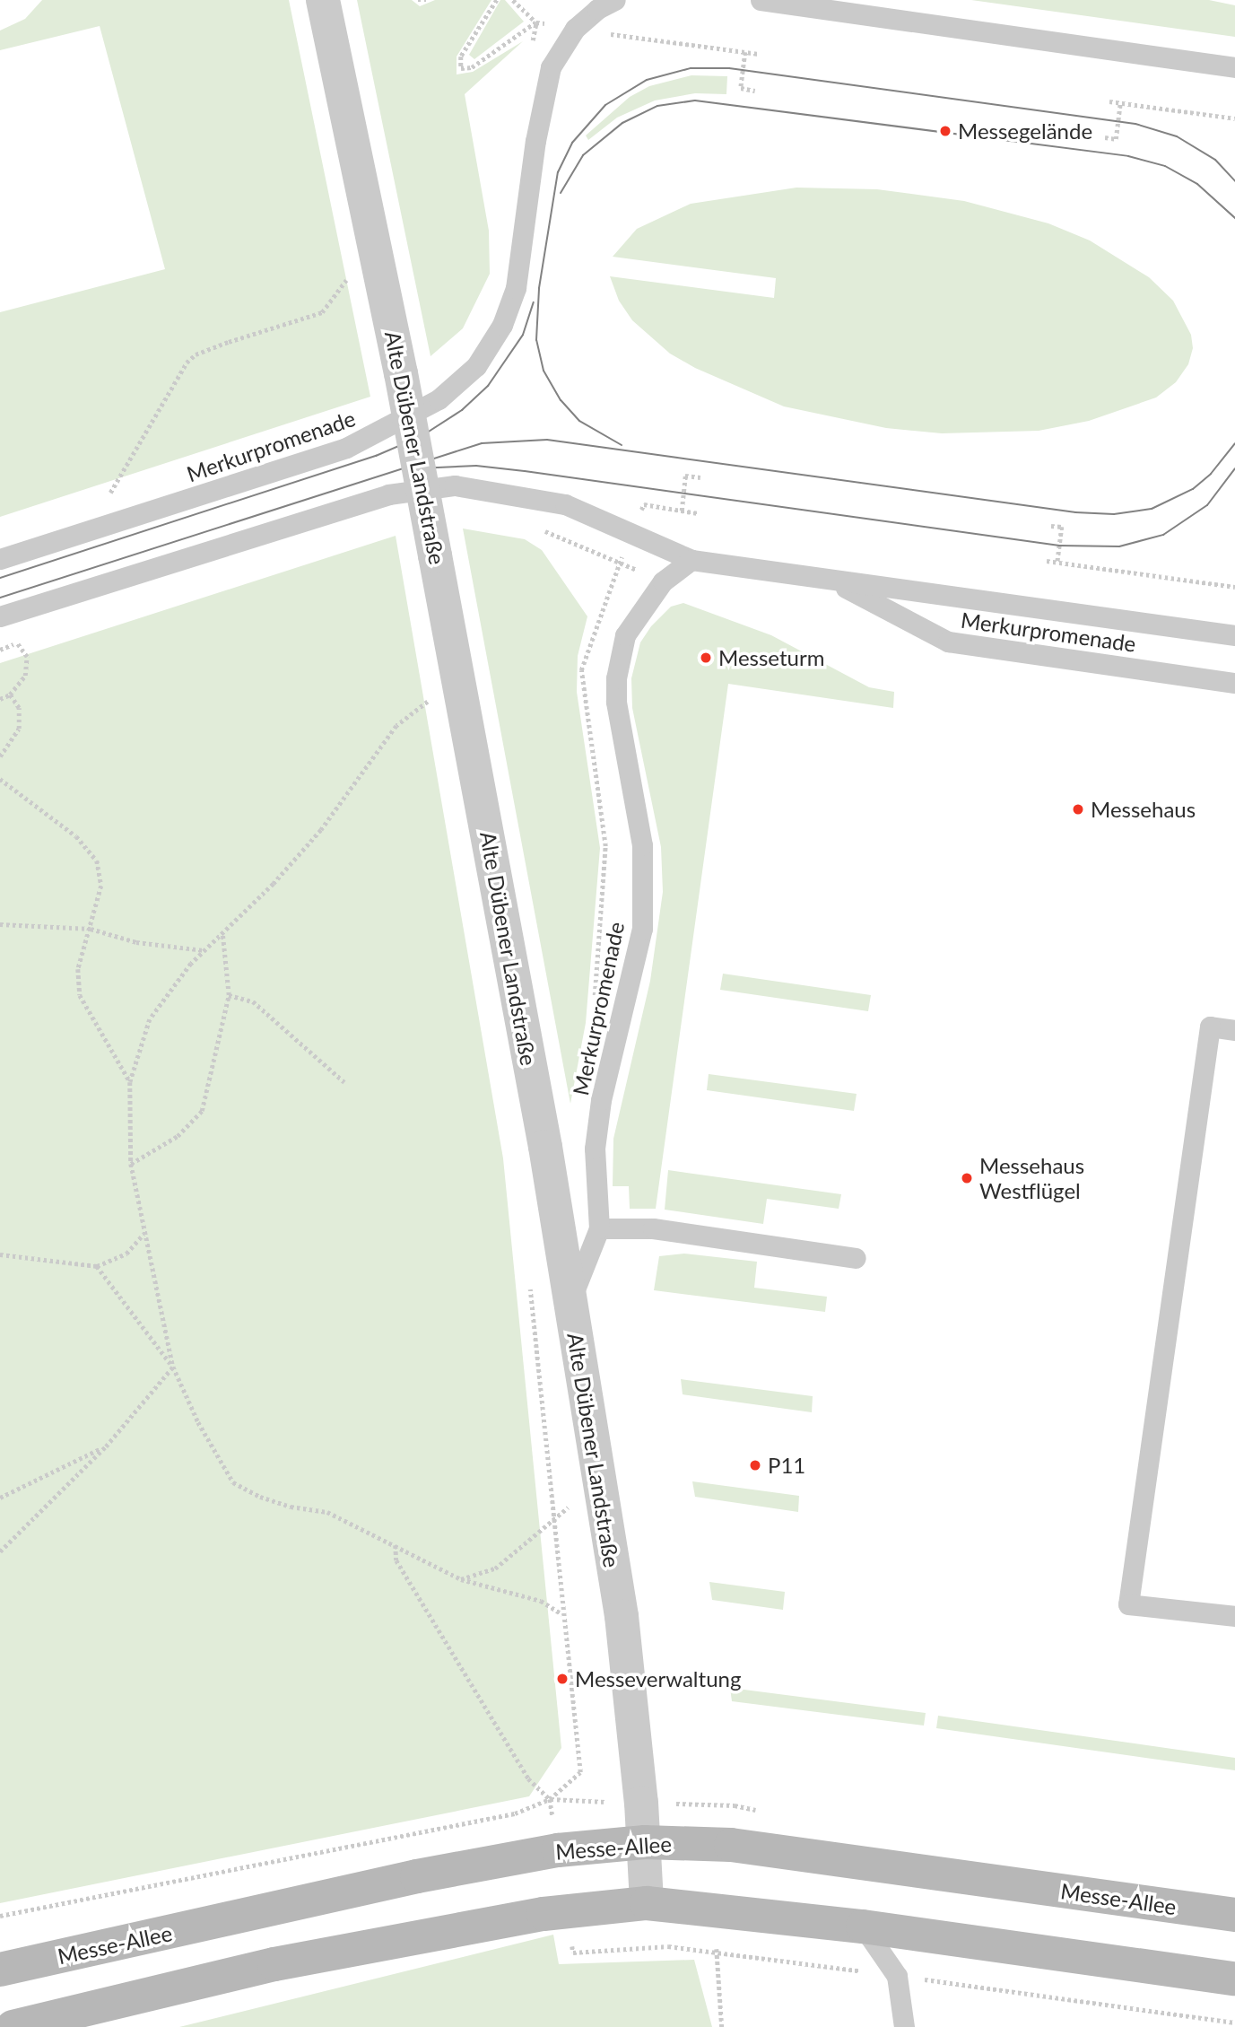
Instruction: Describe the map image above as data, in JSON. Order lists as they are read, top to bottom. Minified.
{"streets":{"main road":["Messe-Allee"],"street":["Alte Dübener Landstraße"],"lane":["Merkurpromenade"]},"crossings":[["Merkurpromenade","Alte Dübener Landstraße"],["Alte Dübener Landstraße","Messe-Allee"]],"places":["Messegelände","Messeturm","Messehaus","Messehaus Westflügel","P11","Messeverwaltung"]}
